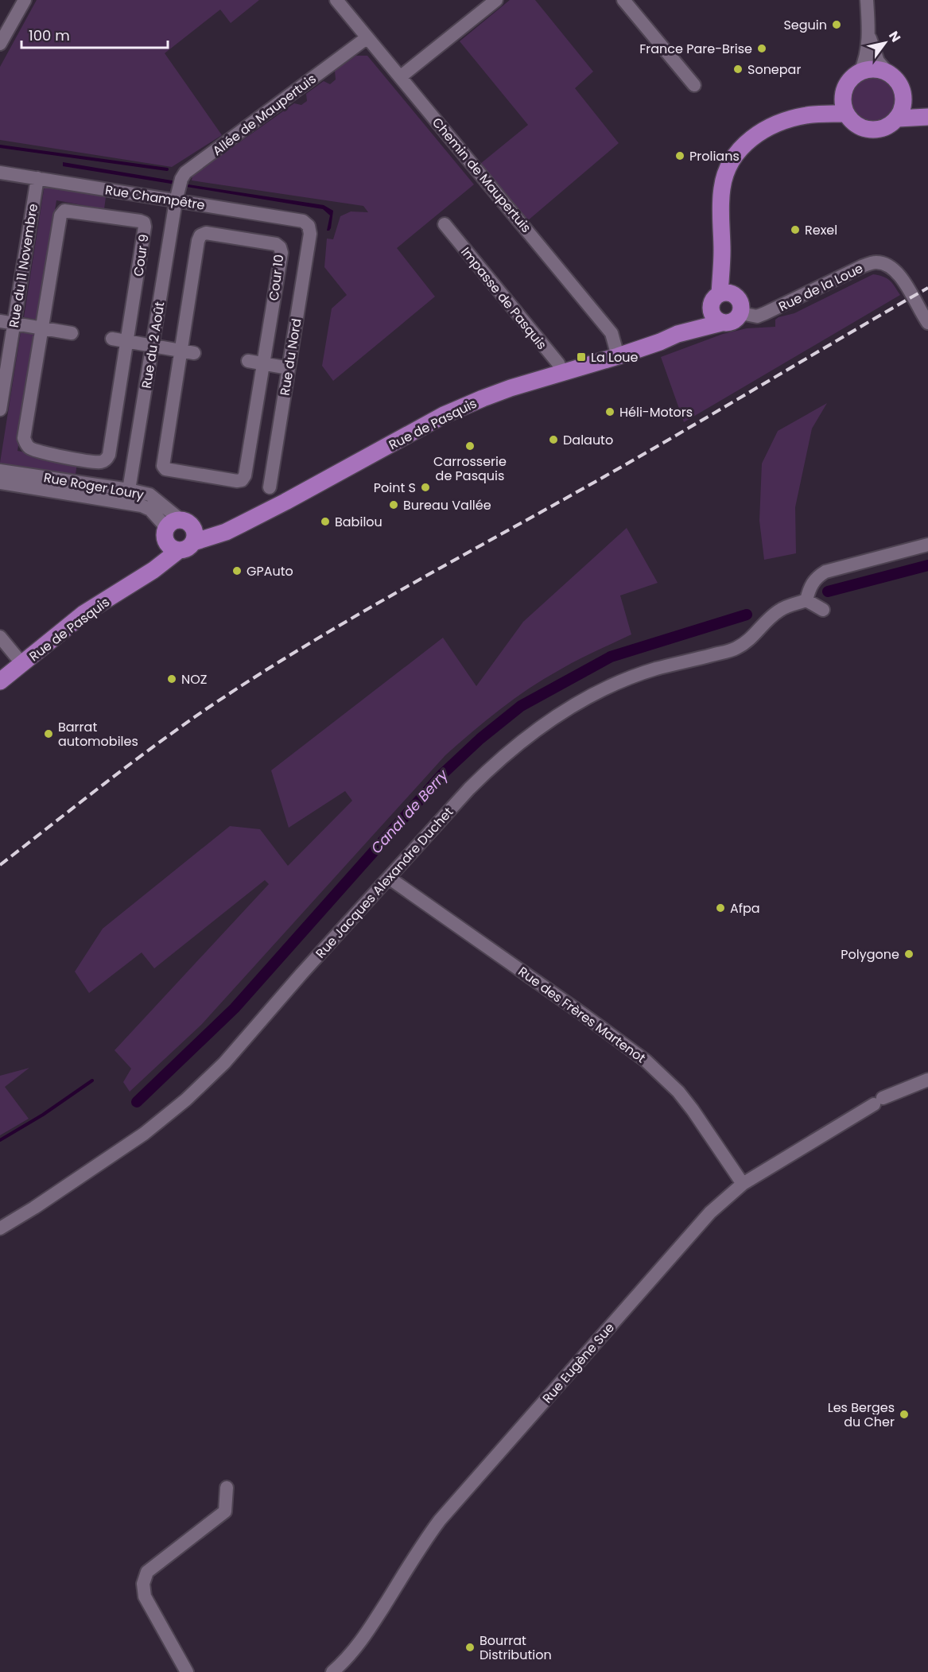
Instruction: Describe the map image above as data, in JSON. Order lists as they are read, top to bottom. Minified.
{"streets":{"main road":["Rue de Pasquis"],"street":["Allée de Maupertuis","Chemin de Maupertuis","Rue Champêtre","Cour 9","Rue du 11 Novembre","Cour 10","Rue de la Loue","Impasse de Pasquis","Rue du 2 Août","Rue du Nord","Rue Roger Loury","Rue Jacques Alexandre Duchet","Rue des Frères Martenot","Rue Eugène Sue"]},"crossings":[["Allée de Maupertuis","Chemin de Maupertuis"],["Allée de Maupertuis","Rue Champêtre"],["Allée de Maupertuis","Rue du 2 Août"],["Chemin de Maupertuis","Rue de Pasquis"],["Rue Champêtre","Rue du 11 Novembre"],["Rue Champêtre","Rue du 2 Août"],["Rue Champêtre","Rue du Nord"],["Rue de la Loue","Rue de Pasquis"],["Impasse de Pasquis","Rue de Pasquis"],["Rue du 2 Août","Rue Roger Loury"],["Rue de Pasquis","Rue Roger Loury"],["Rue Jacques Alexandre Duchet","Rue des Frères Martenot"],["Rue des Frères Martenot","Rue Eugène Sue"]],"water":["Canal de Berry"],"places":{"other":["Seguin","France Pare-Brise","Sonepar","Prolians","Rexel","Héli-Motors","Dalauto","Carrosserie de Pasquis","Point S","Bureau Vallée","Babilou","GPAuto","NOZ","Barrat automobiles","Afpa","Polygone","Les Berges du Cher","Bourrat Distribution"],"transit":["La Loue"]},"scale_bar":"100 m","north":"top right"}
